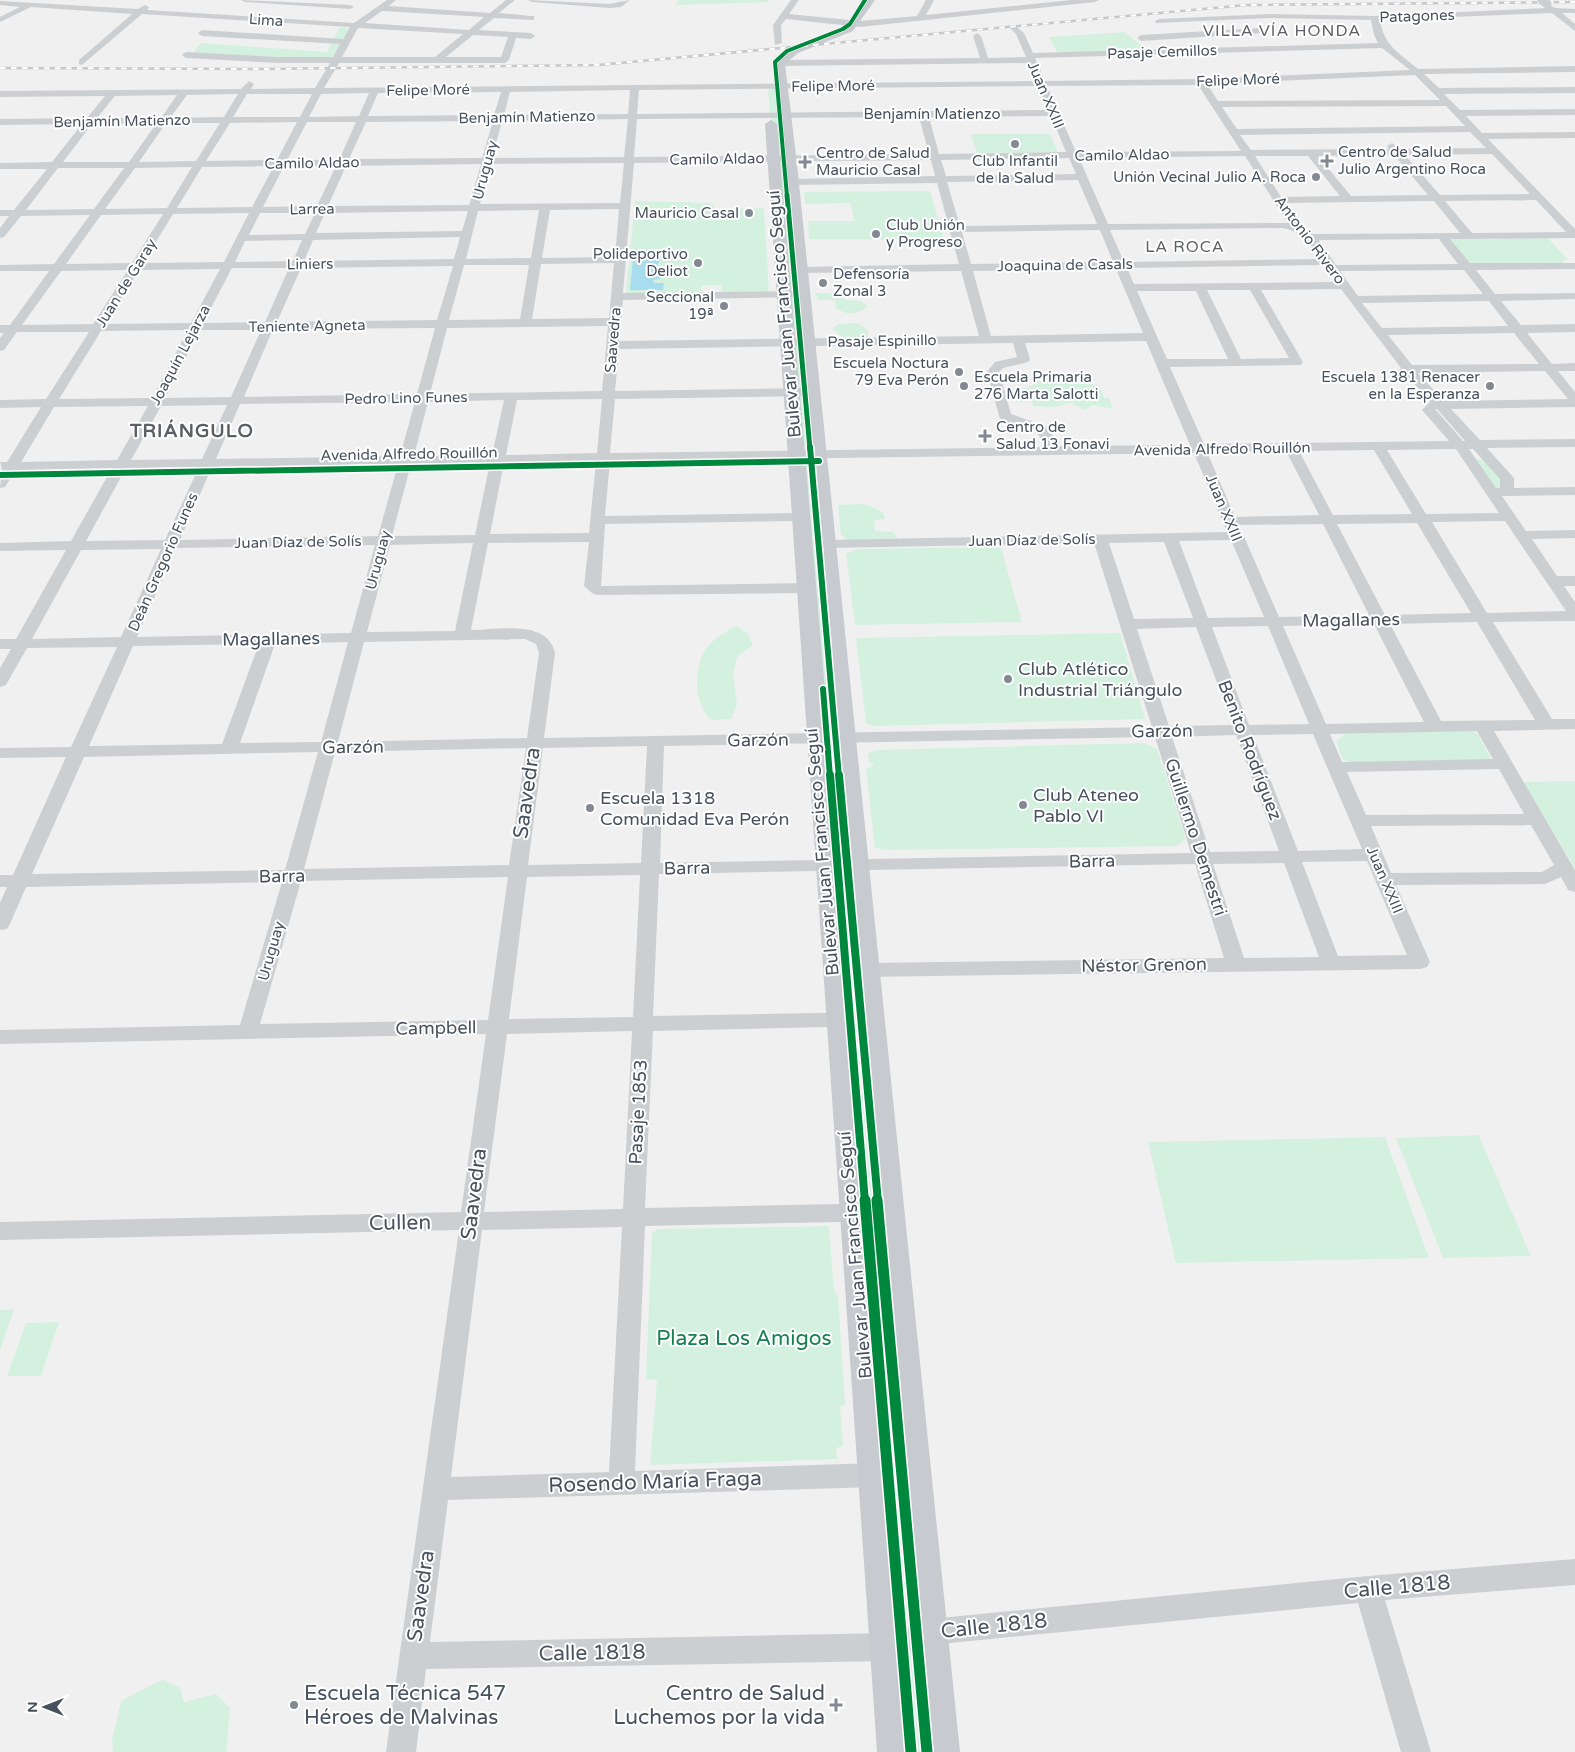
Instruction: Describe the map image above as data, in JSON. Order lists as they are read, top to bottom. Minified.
{"streets":{"main road":["Bulevar Juan Francisco Seguí"],"street":["Patagones","Lima","Pasaje Cemillos","Felipe Moré","Juan XXIII","Benjamín Matienzo","Camilo Aldao","Uruguay","Larrea","Antonio Rivero","Liniers","Joaquina de Casals","Juan de Garay","Teniente Agneta","Saavedra","Pasaje Espinillo","Joaquín Lejarza","Pedro Lino Funes","Avenida Alfredo Rouillón","Juan Díaz de Solís","Deán Gregorio Funes","Magallanes","Garzón","Benito Rodríguez","Guillermo Demestri","Barra","Néstor Grenon","Campbell","Pasaje 1853","Cullen","Rosendo María Fraga","Calle 1818"]},"crossings":[["Lima","Joaquín Lejarza"],["Pasaje Cemillos","Juan XXIII"],["Pasaje Cemillos","Bulevar Juan Francisco Seguí"],["Felipe Moré","Juan XXIII"],["Felipe Moré","Benjamín Matienzo"],["Felipe Moré","Uruguay"],["Felipe Moré","Antonio Rivero"],["Felipe Moré","Juan de Garay"],["Felipe Moré","Bulevar Juan Francisco Seguí"],["Felipe Moré","Saavedra"],["Felipe Moré","Joaquín Lejarza"],["Felipe Moré","Deán Gregorio Funes"],["Juan XXIII","Benjamín Matienzo"],["Juan XXIII","Camilo Aldao"],["Juan XXIII","Joaquina de Casals"],["Juan XXIII","Pasaje Espinillo"],["Juan XXIII","Avenida Alfredo Rouillón"],["Juan XXIII","Juan Díaz de Solís"],["Juan XXIII","Magallanes"],["Juan XXIII","Garzón"],["Juan XXIII","Barra"],["Juan XXIII","Néstor Grenon"],["Benjamín Matienzo","Uruguay"],["Benjamín Matienzo","Juan de Garay"],["Benjamín Matienzo","Bulevar Juan Francisco Seguí"],["Benjamín Matienzo","Saavedra"],["Benjamín Matienzo","Joaquín Lejarza"],["Benjamín Matienzo","Deán Gregorio Funes"],["Camilo Aldao","Uruguay"],["Camilo Aldao","Antonio Rivero"],["Camilo Aldao","Juan de Garay"],["Camilo Aldao","Bulevar Juan Francisco Seguí"],["Camilo Aldao","Saavedra"],["Camilo Aldao","Joaquín Lejarza"],["Camilo Aldao","Deán Gregorio Funes"],["Uruguay","Larrea"],["Uruguay","Liniers"],["Uruguay","Teniente Agneta"],["Uruguay","Pedro Lino Funes"],["Uruguay","Avenida Alfredo Rouillón"],["Uruguay","Juan Díaz de Solís"],["Uruguay","Magallanes"],["Uruguay","Garzón"],["Uruguay","Barra"],["Uruguay","Campbell"],["Larrea","Juan de Garay"],["Larrea","Saavedra"],["Larrea","Joaquín Lejarza"],["Larrea","Deán Gregorio Funes"],["Antonio Rivero","Joaquina de Casals"],["Antonio Rivero","Avenida Alfredo Rouillón"],["Antonio Rivero","Magallanes"],["Liniers","Juan de Garay"],["Liniers","Saavedra"],["Liniers","Joaquín Lejarza"],["Liniers","Deán Gregorio Funes"],["Joaquina de Casals","Bulevar Juan Francisco Seguí"],["Juan de Garay","Teniente Agneta"],["Juan de Garay","Pedro Lino Funes"],["Juan de Garay","Avenida Alfredo Rouillón"],["Bulevar Juan Francisco Seguí","Saavedra"],["Bulevar Juan Francisco Seguí","Pasaje Espinillo"],["Bulevar Juan Francisco Seguí","Pedro Lino Funes"],["Bulevar Juan Francisco Seguí","Avenida Alfredo Rouillón"],["Bulevar Juan Francisco Seguí","Juan Díaz de Solís"],["Bulevar Juan Francisco Seguí","Garzón"],["Bulevar Juan Francisco Seguí","Barra"],["Bulevar Juan Francisco Seguí","Néstor Grenon"],["Bulevar Juan Francisco Seguí","Campbell"],["Bulevar Juan Francisco Seguí","Cullen"],["Bulevar Juan Francisco Seguí","Rosendo María Fraga"],["Bulevar Juan Francisco Seguí","Calle 1818"],["Teniente Agneta","Saavedra"],["Teniente Agneta","Joaquín Lejarza"],["Teniente Agneta","Deán Gregorio Funes"],["Saavedra","Pasaje Espinillo"],["Saavedra","Pedro Lino Funes"],["Saavedra","Avenida Alfredo Rouillón"],["Saavedra","Juan Díaz de Solís"],["Saavedra","Magallanes"],["Saavedra","Garzón"],["Saavedra","Barra"],["Saavedra","Campbell"],["Saavedra","Cullen"],["Saavedra","Rosendo María Fraga"],["Saavedra","Calle 1818"],["Joaquín Lejarza","Pedro Lino Funes"],["Joaquín Lejarza","Avenida Alfredo Rouillón"],["Joaquín Lejarza","Juan Díaz de Solís"],["Joaquín Lejarza","Magallanes"],["Pedro Lino Funes","Deán Gregorio Funes"],["Avenida Alfredo Rouillón","Deán Gregorio Funes"],["Juan Díaz de Solís","Deán Gregorio Funes"],["Juan Díaz de Solís","Benito Rodríguez"],["Juan Díaz de Solís","Guillermo Demestri"],["Deán Gregorio Funes","Magallanes"],["Deán Gregorio Funes","Garzón"],["Deán Gregorio Funes","Barra"],["Magallanes","Benito Rodríguez"],["Magallanes","Guillermo Demestri"],["Garzón","Benito Rodríguez"],["Garzón","Guillermo Demestri"],["Garzón","Pasaje 1853"],["Benito Rodríguez","Barra"],["Benito Rodríguez","Néstor Grenon"],["Guillermo Demestri","Barra"],["Guillermo Demestri","Néstor Grenon"],["Barra","Pasaje 1853"],["Campbell","Pasaje 1853"],["Pasaje 1853","Cullen"],["Pasaje 1853","Rosendo María Fraga"]],"districts":["VILLA VÍA HONDA","LA ROCA","TRIÁNGULO"],"parks":["Plaza Los Amigos"],"places":{"other":["Club Infantil de la Salud","Unión Vecinal Julio A. Roca","Mauricio Casal","Club Unión y Progreso","Polideportivo Deliot","Defensoría Zonal 3","Seccional 19ª","Escuela Noctura 79 Eva Perón","Escuela Primaria 276 Marta Salotti","Escuela 1381 Renacer en la Esperanza","Club Atlético Industrial Triángulo","Club Ateneo Pablo VI","Escuela 1318 Comunidad Eva Perón","Escuela Técnica 547 Héroes de Malvinas"],"health":["Centro de Salud Julio Argentino Roca","Centro de Salud Mauricio Casal","Centro de Salud 13 Fonavi","Centro de Salud Luchemos por la vida"]},"north":"left"}
